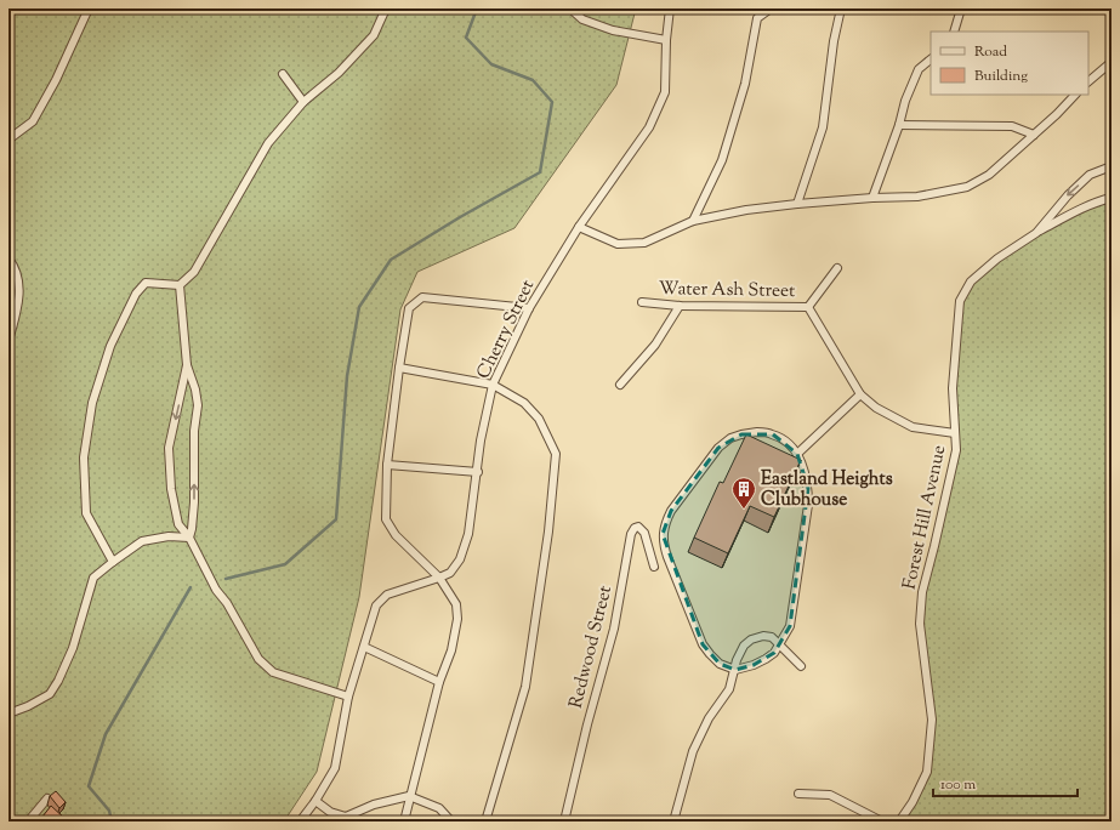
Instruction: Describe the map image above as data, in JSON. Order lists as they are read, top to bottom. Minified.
{"streets":{"street":["Water Ash Street","Cherry Street","Forest Hill Avenue","Redwood Street"]},"crossings":[["Water Ash Street","Forest Hill Avenue"]],"places":{"building":["Eastland Heights Clubhouse"]},"legend":["Road","Building"],"scale_bar":"100 m"}
